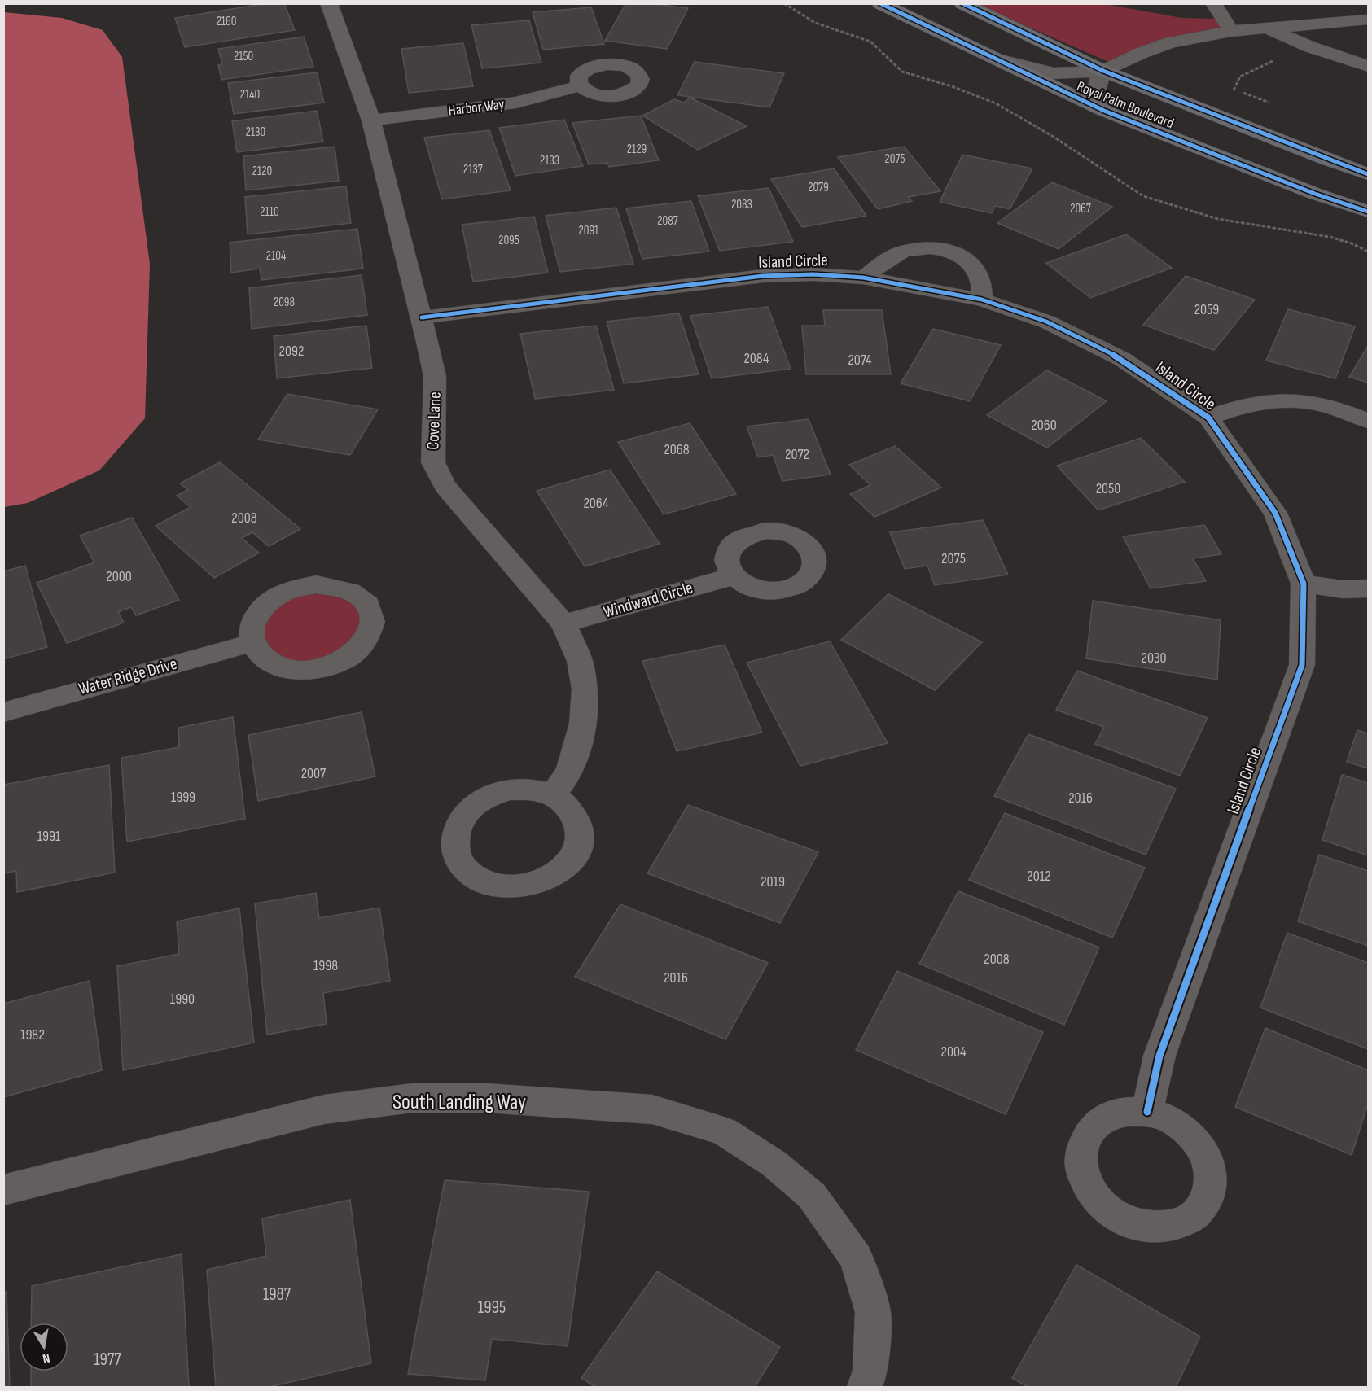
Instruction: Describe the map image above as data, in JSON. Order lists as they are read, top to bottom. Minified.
{"streets":{"main road":["Royal Palm Boulevard"],"street":["Harbor Way","Island Circle","Cove Lane","Windward Circle","Water Ridge Drive","South Landing Way"]},"crossings":[["Harbor Way","Cove Lane"],["Island Circle","Cove Lane"],["Cove Lane","Windward Circle"]],"house_numbers":["2160","2150","2140","2130","2129","2075","2133","2137","2120","2079","2083","2067","2110","2087","2091","2095","2104","2098","2059","2092","2084","2074","2060","2068","2072","2050","2064","2008","2075","2000","2030","2007","1999","2016","1991","2012","2019","2008","1998","2016","1990","1982","2004","1987","1995","1977"],"north":"bottom"}
